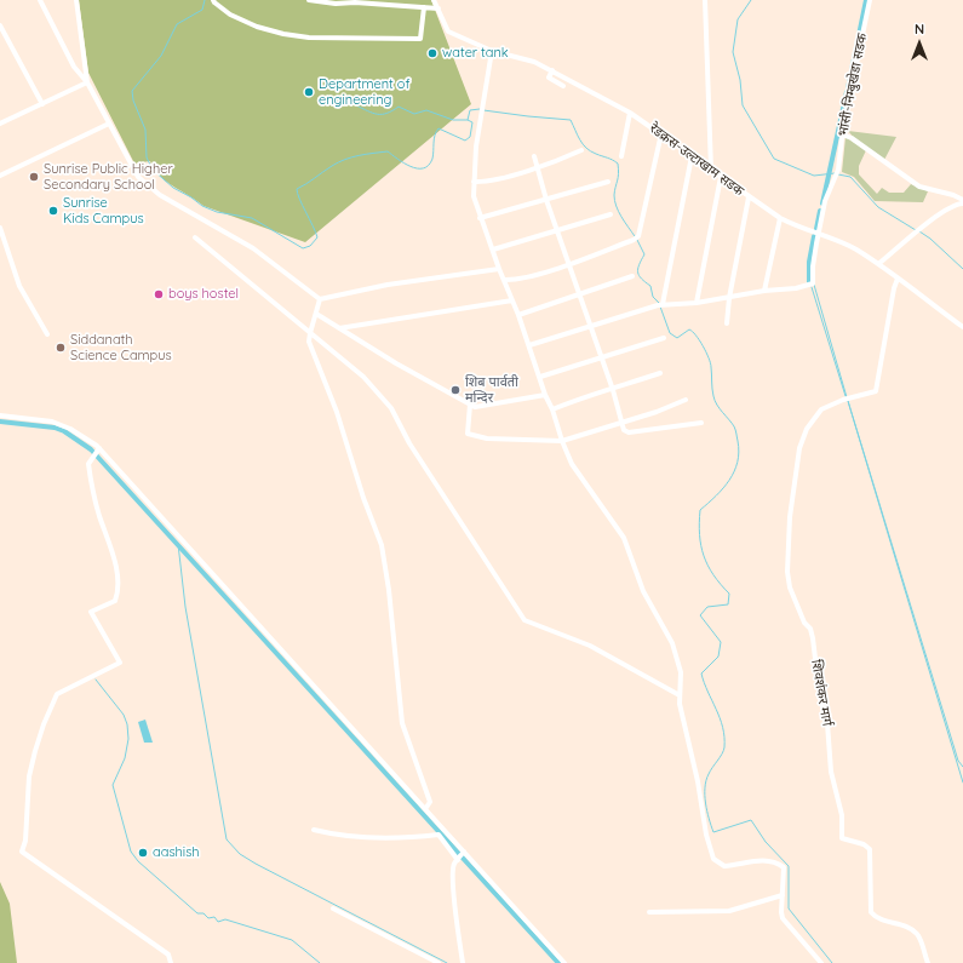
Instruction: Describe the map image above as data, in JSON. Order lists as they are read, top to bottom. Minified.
{"streets":{"street":["भांसी-निम्बुखेडा सडक","रेडक्रस-उल्टाखाम सडक","शिवशंकर मार्ग"]},"crossings":[["भांसी-निम्बुखेडा सडक","रेडक्रस-उल्टाखाम सडक"],["रेडक्रस-उल्टाखाम सडक","शिवशंकर मार्ग"]],"places":["water tank","Department of engineering","Sunrise Public Higher Secondary School","Sunrise Kids Campus","boys hostel","Siddanath Science Campus","शिब पार्वती मन्दिर","aashish"],"north":"top"}
